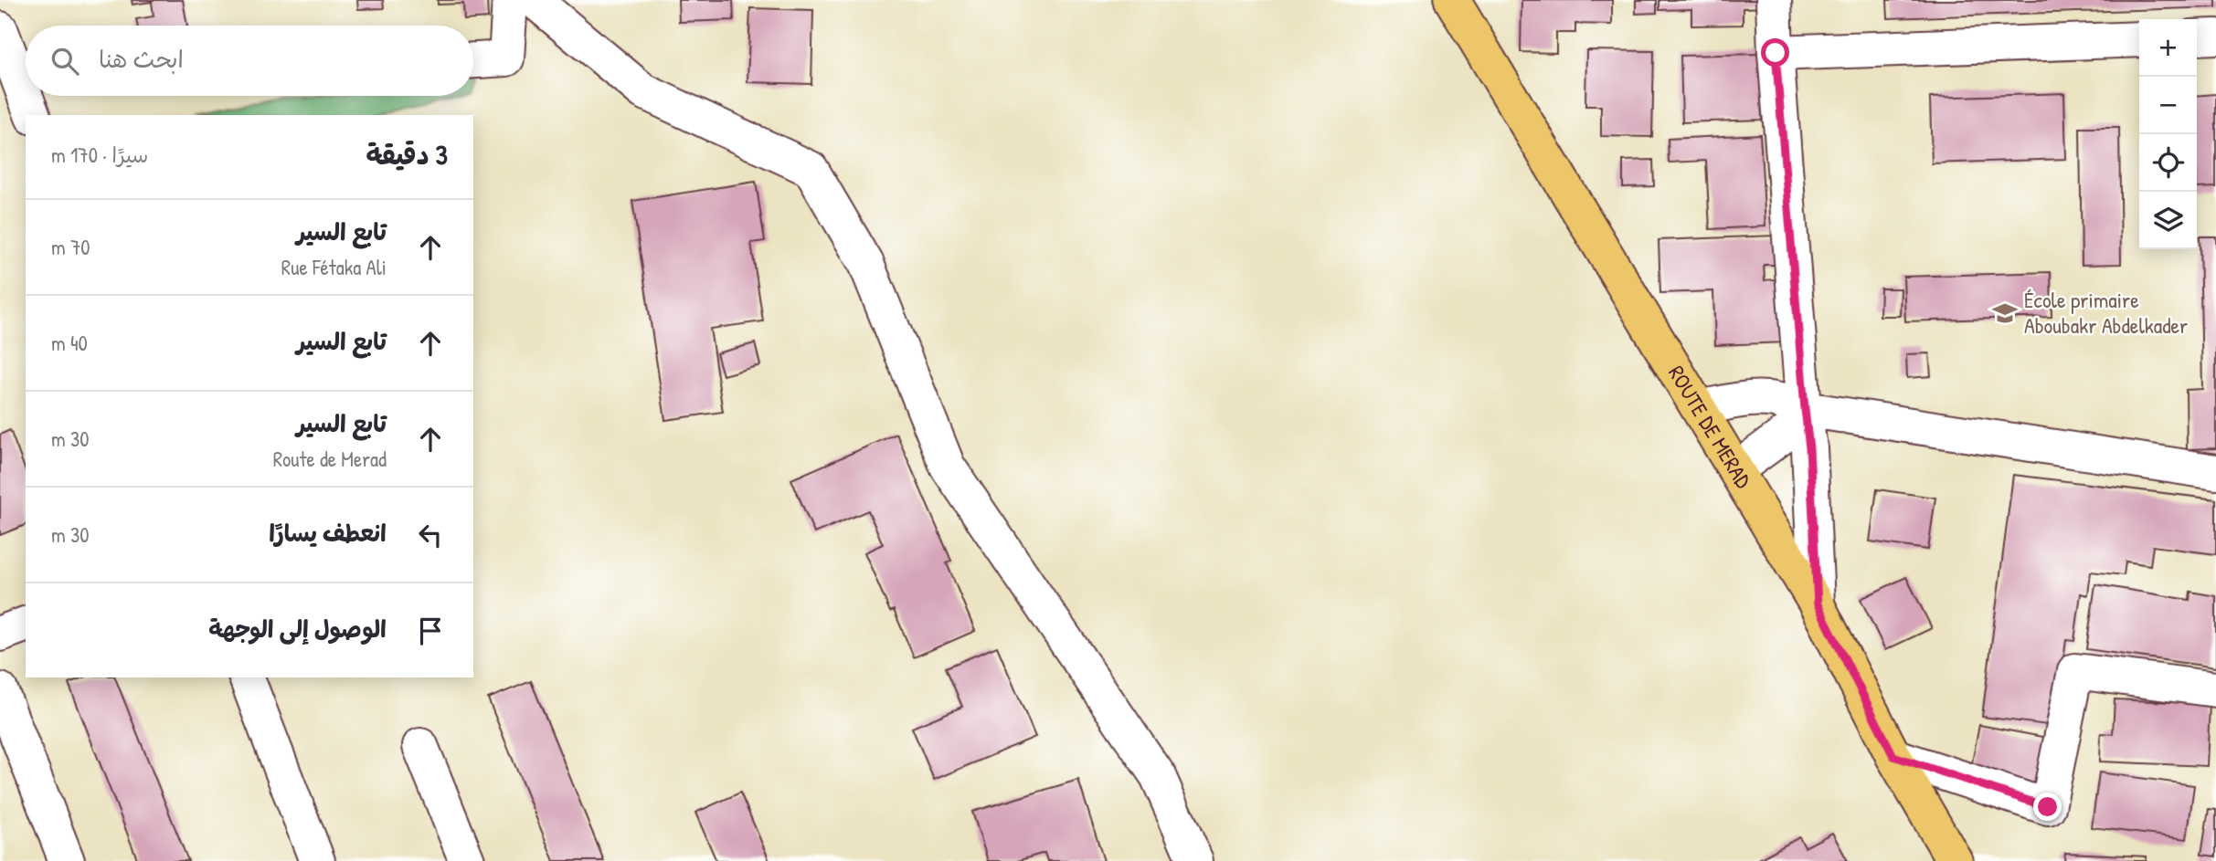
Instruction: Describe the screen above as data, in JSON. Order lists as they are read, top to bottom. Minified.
{"streets":{"main road":["ROUTE DE MERAD"]},"places":{"school or university":["École primaire Aboubakr Abdelkader"]},"page":{"map_buttons":["+","−"],"search":"ابحث هنا","heading":["3 دقيقة","سيرًا · 170 m"],"list":[["تابع السير","Rue Fétaka Ali","70 m"],["تابع السير","40 m"],["تابع السير","Route de Merad","30 m"],["انعطف يسارًا","30 m"],"الوصول إلى الوجهة"]}}
